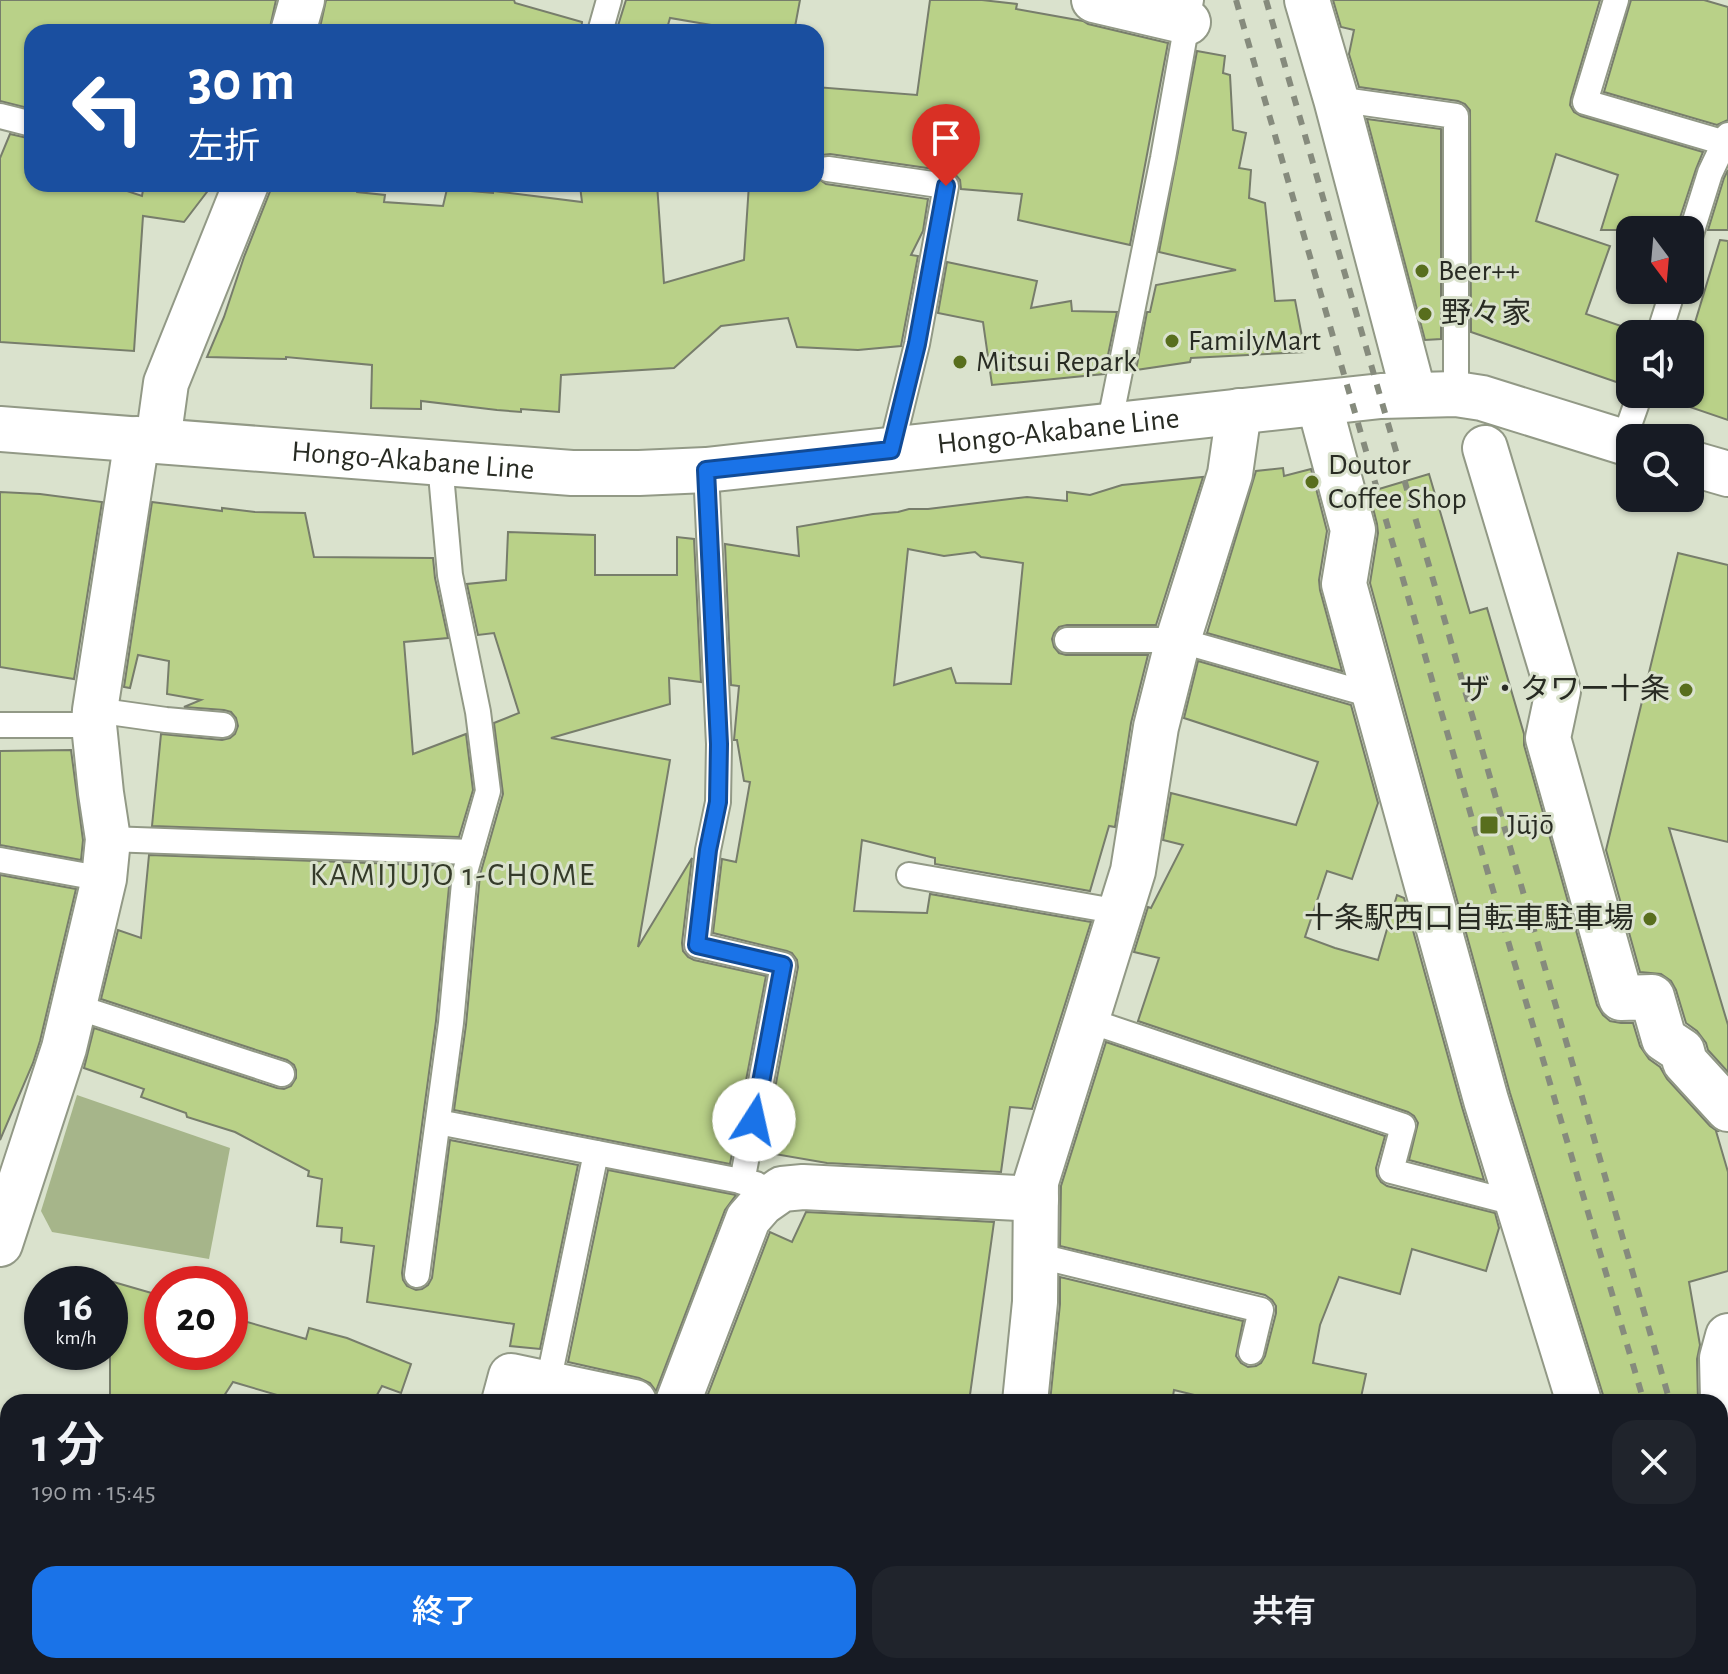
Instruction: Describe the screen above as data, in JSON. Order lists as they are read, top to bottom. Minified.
{"streets":{"street":["Hongo-Akabane Line"]},"districts":["KAMIJUJO 1-CHOME"],"places":{"other":["Beer++","野々家","FamilyMart","Mitsui Repark","Doutor Coffee Shop","ザ・タワー十条","十条駅西口自転車駐車場"],"transit":["Jūjō"]},"north":"bottom","page":{"turn":["30 m","左折"],"speed":"16 km/h","limit":"20","heading":["1 分","190 m · 15:45"],"buttons":["終了","共有"]}}
